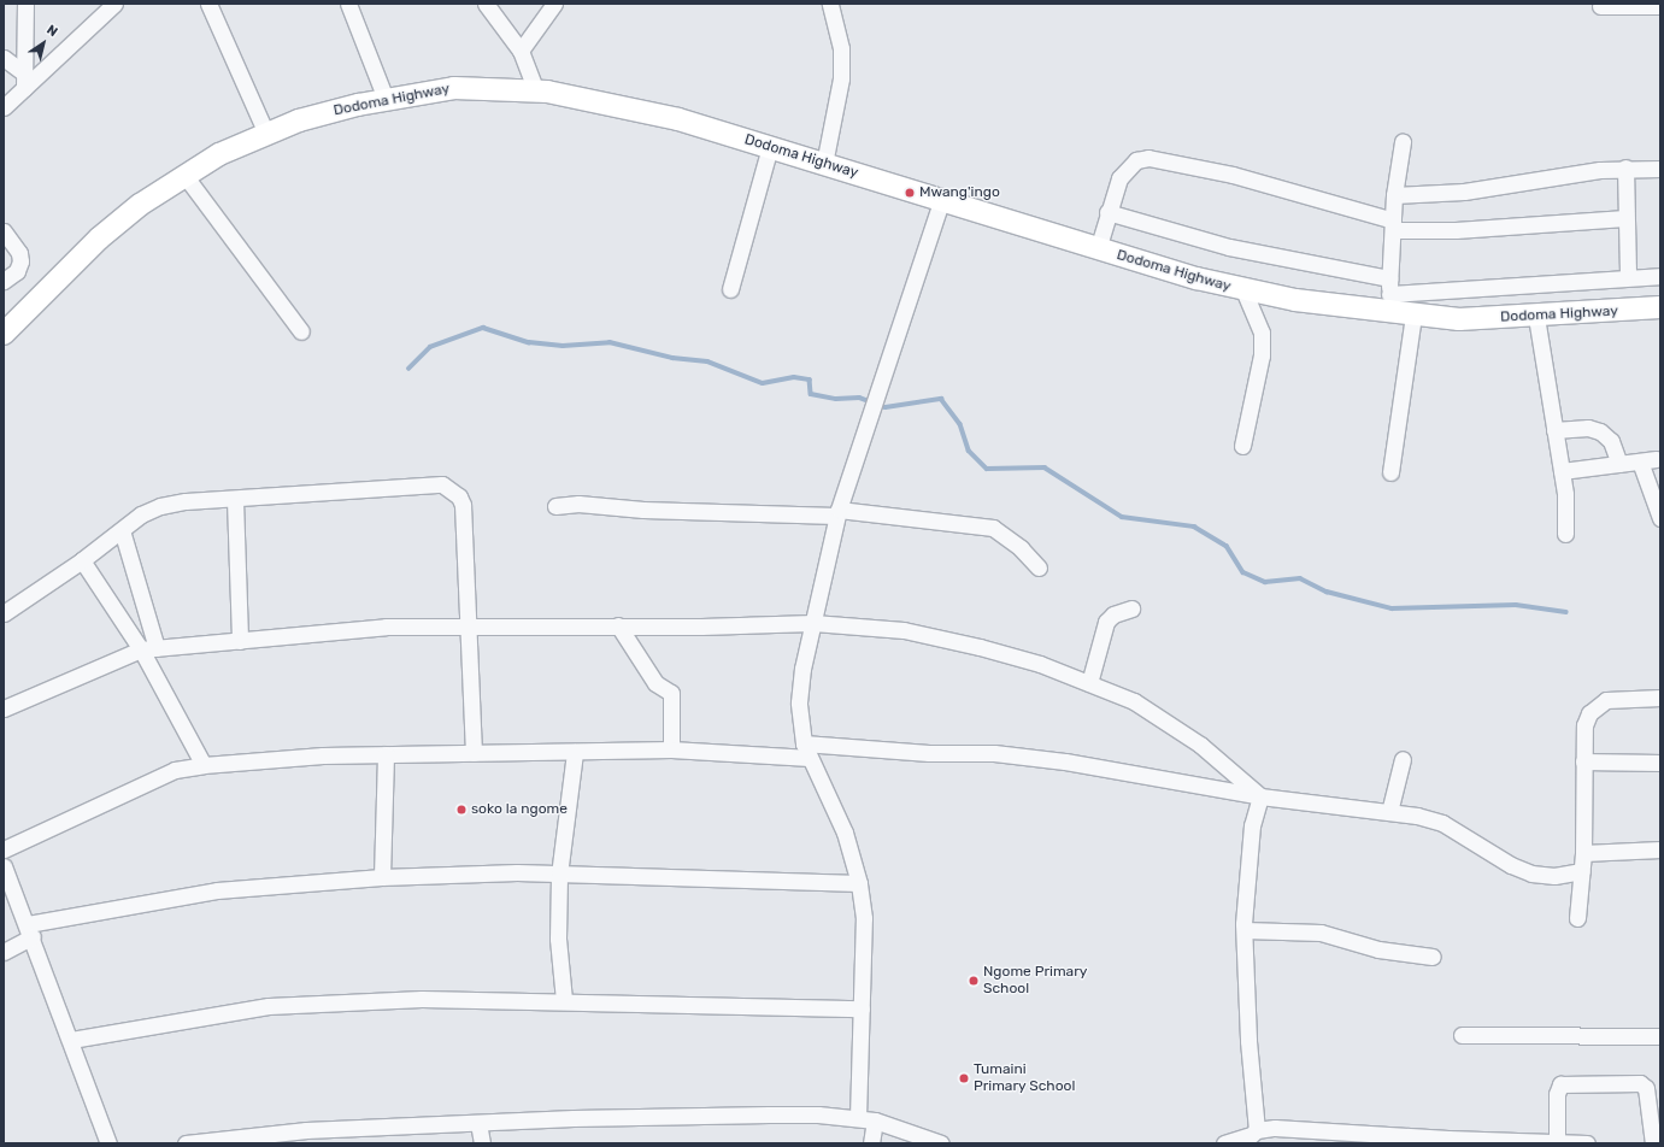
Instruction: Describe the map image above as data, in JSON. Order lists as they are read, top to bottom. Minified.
{"streets":{"highway":["Dodoma Highway"]},"places":["Mwang'ingo","soko la ngome","Ngome Primary School","Tumaini Primary School"],"north":"top right"}
